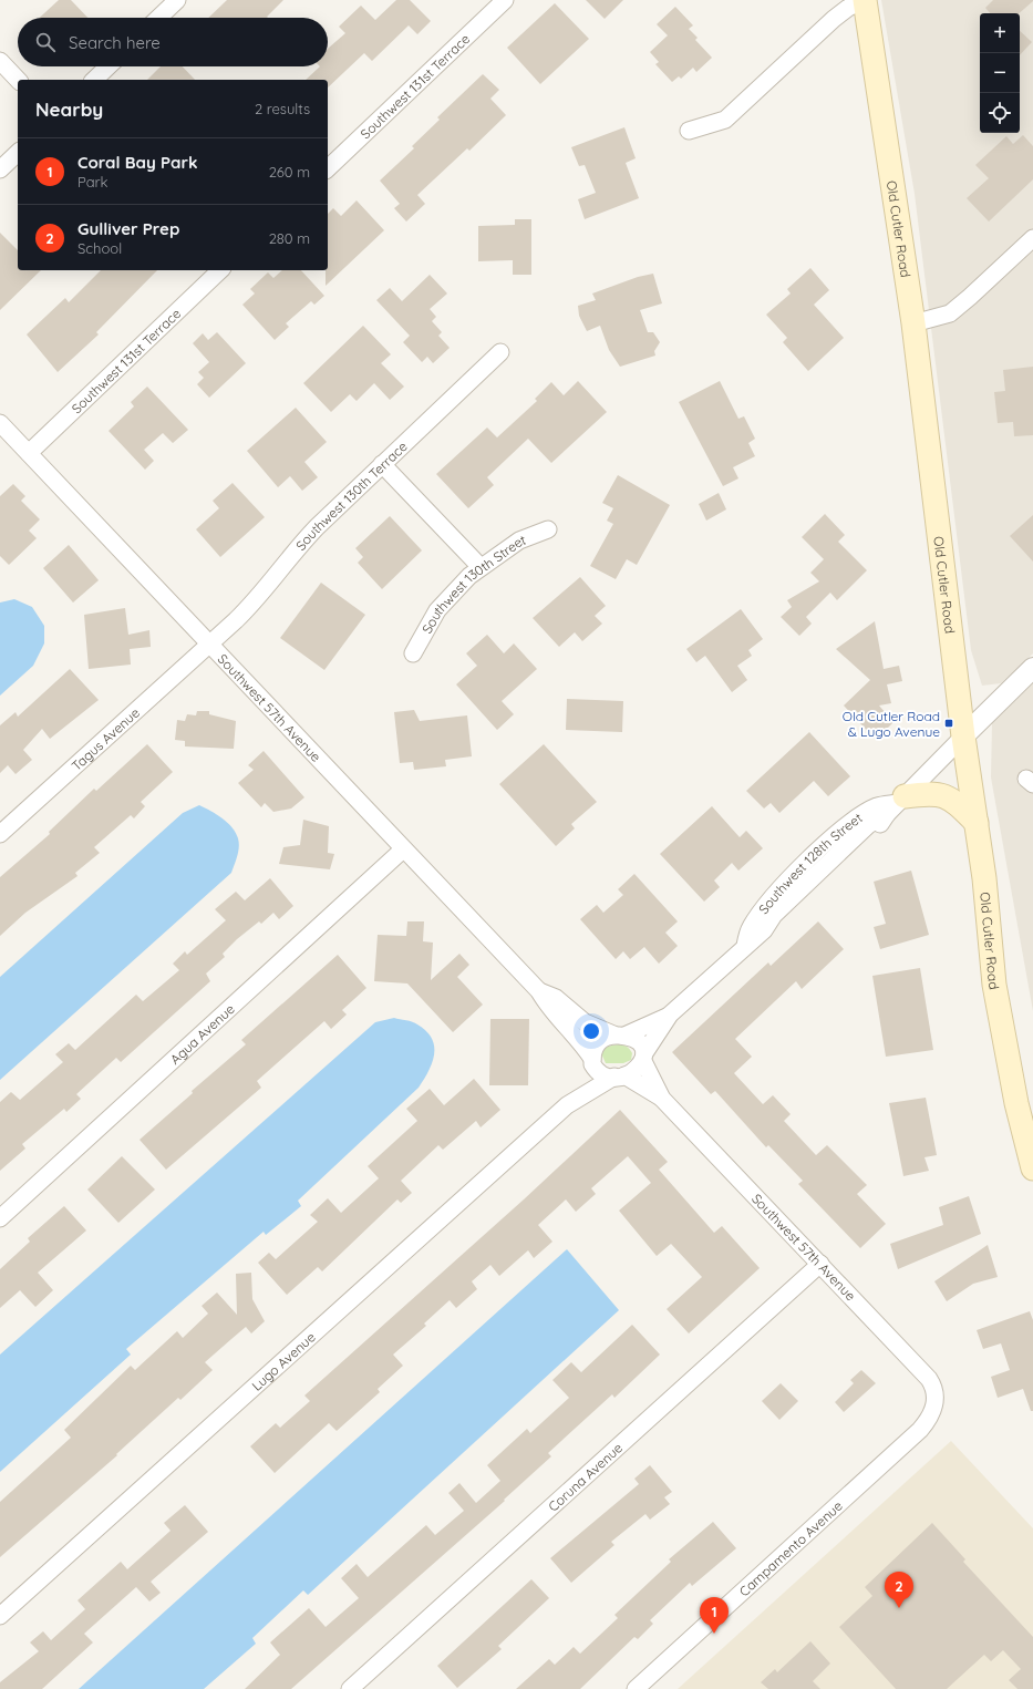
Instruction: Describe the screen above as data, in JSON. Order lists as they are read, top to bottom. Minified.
{"streets":{"main road":["Old Cutler Road"],"street":["Southwest 131st Terrace","Southwest 130th Terrace","Southwest 130th Street","Southwest 57th Avenue","Tagus Avenue","Southwest 128th Street","Agua Avenue","Lugo Avenue","Coruna Avenue","Campamento Avenue"]},"crossings":[["Southwest 131st Terrace","Southwest 57th Avenue"],["Old Cutler Road","Southwest 128th Street"],["Southwest 130th Terrace","Southwest 57th Avenue"],["Southwest 130th Terrace","Tagus Avenue"],["Southwest 57th Avenue","Tagus Avenue"],["Southwest 57th Avenue","Southwest 128th Street"],["Southwest 57th Avenue","Agua Avenue"],["Southwest 57th Avenue","Coruna Avenue"],["Southwest 57th Avenue","Campamento Avenue"]],"places":{"transit":["Old Cutler Road & Lugo Avenue"]},"page":{"map_buttons":["+","−"],"search":"Search here","heading":["Nearby","2 results"],"list":[{"mark":"1","name":"Coral Bay Park","note":"Park","value":"260 m"},{"mark":"2","name":"Gulliver Prep","note":"School","value":"280 m"}],"pins":["2","1"]}}
